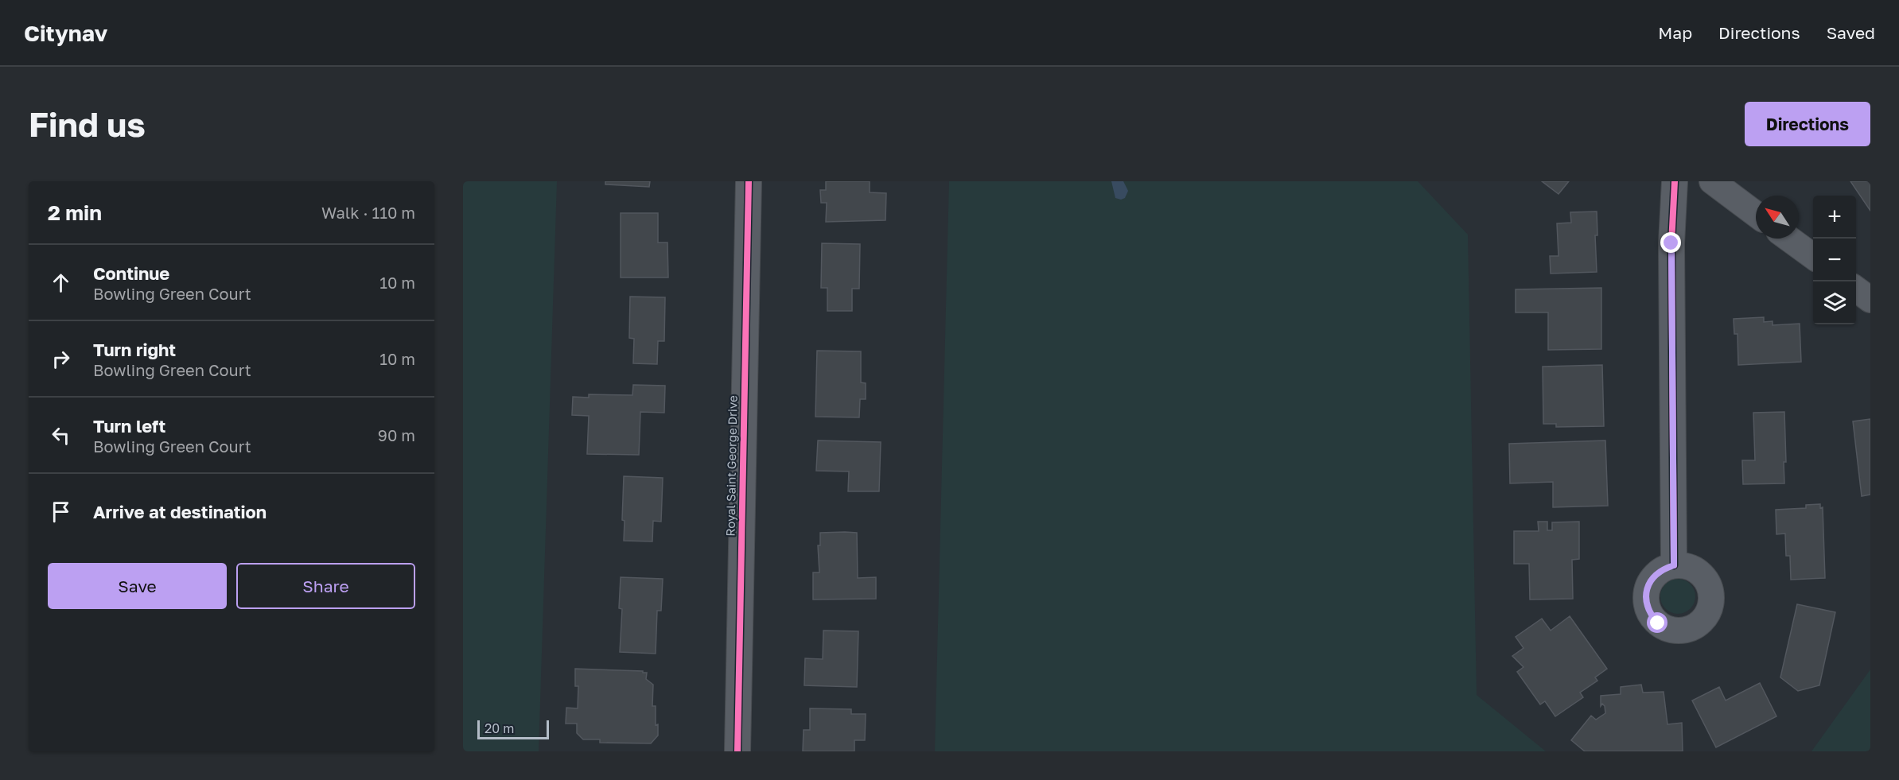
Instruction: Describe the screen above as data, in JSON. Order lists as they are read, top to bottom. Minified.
{"streets":{"street":["Royal Saint George Drive"]},"scale_bar":"20 m","north":"top left","page":{"header":"Citynav","nav":["Map","Directions","Saved"],"buttons":["Directions",["Save","Share"]],"title":"Find us","heading":["2 min","Walk · 110 m"],"map_buttons":["+","−"],"list":[["Continue","Bowling Green Court","10 m"],["Turn right","Bowling Green Court","10 m"],["Turn left","Bowling Green Court","90 m"],"Arrive at destination"],"scale":"20 m"}}
